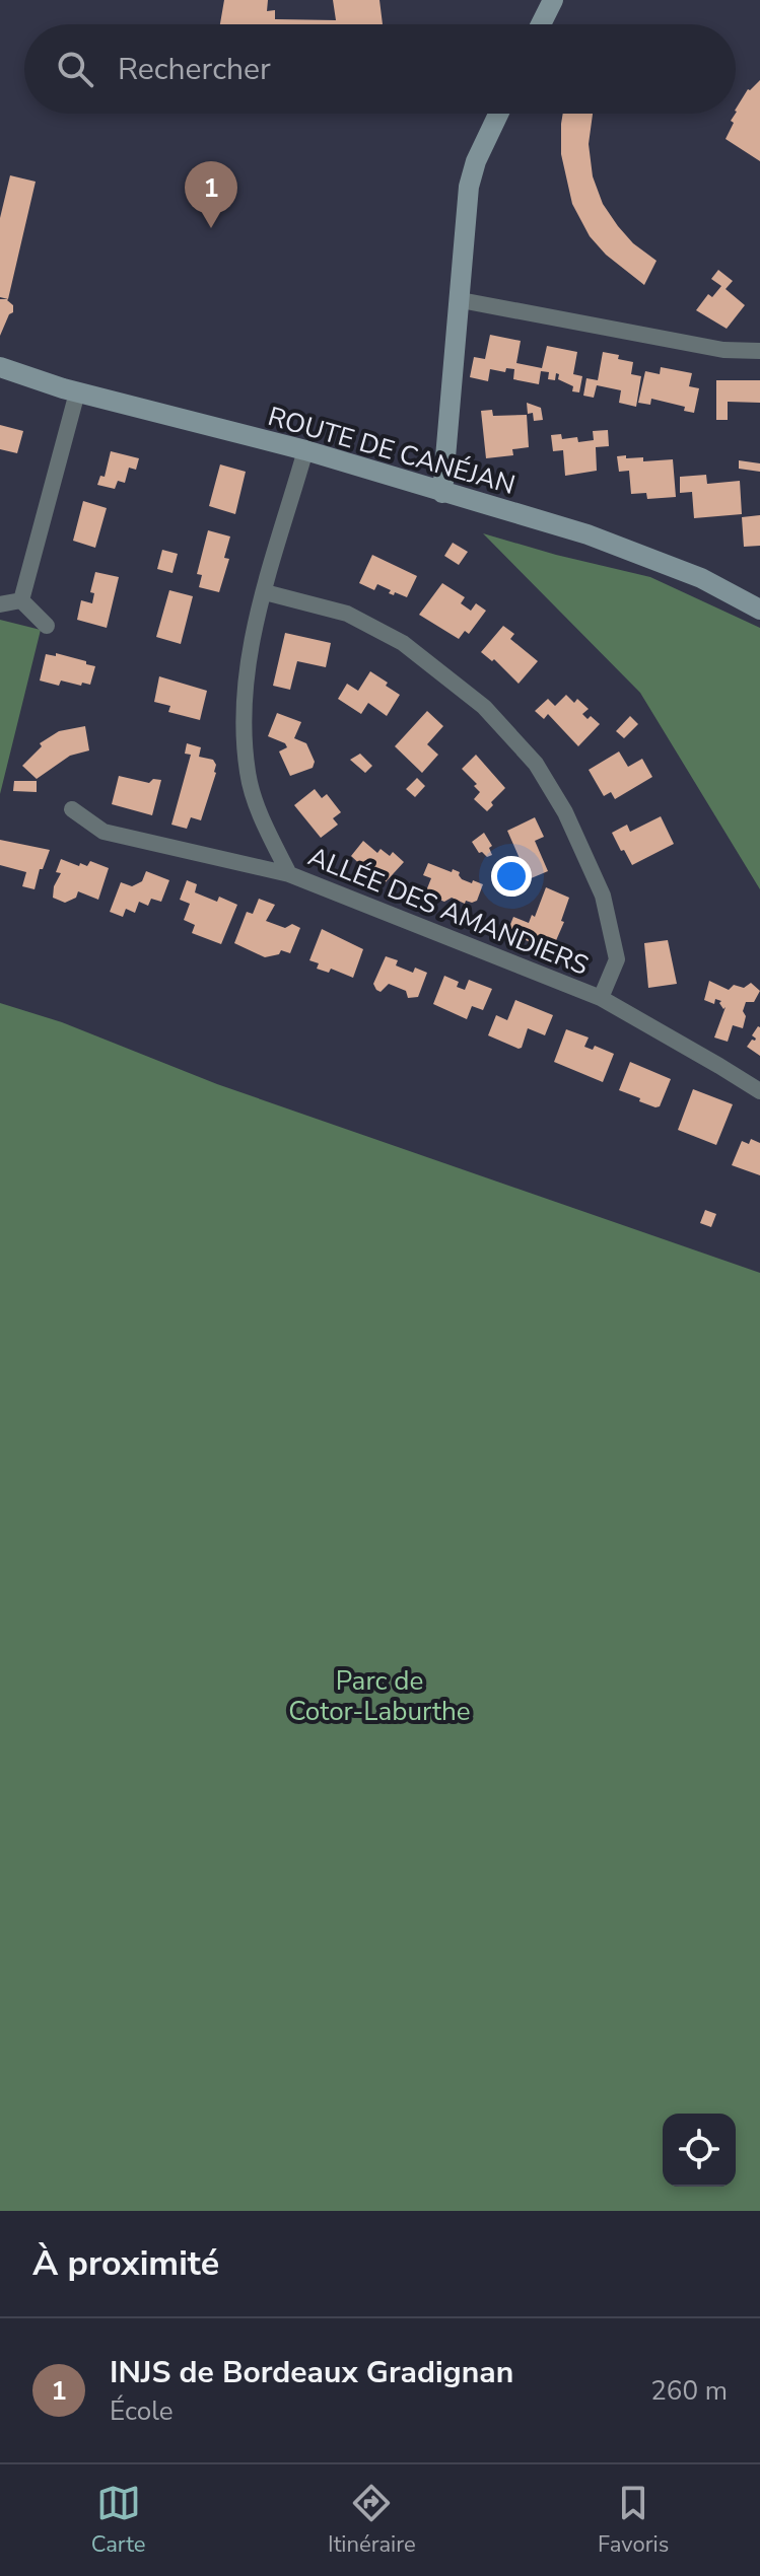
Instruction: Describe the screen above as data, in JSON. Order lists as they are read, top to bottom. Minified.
{"streets":{"street":["ROUTE DE CANÉJAN","ALLÉE DES AMANDIERS"]},"crossings":[["ROUTE DE CANÉJAN","ALLÉE DES AMANDIERS"]],"parks":["Parc de Cotor-Laburthe"],"page":{"search":"Rechercher","pins":"1","heading":"À proximité","list":[{"mark":"1","name":"INJS de Bordeaux Gradignan","note":"École","value":"260 m"}],"nav":["Carte","Itinéraire","Favoris"]}}
